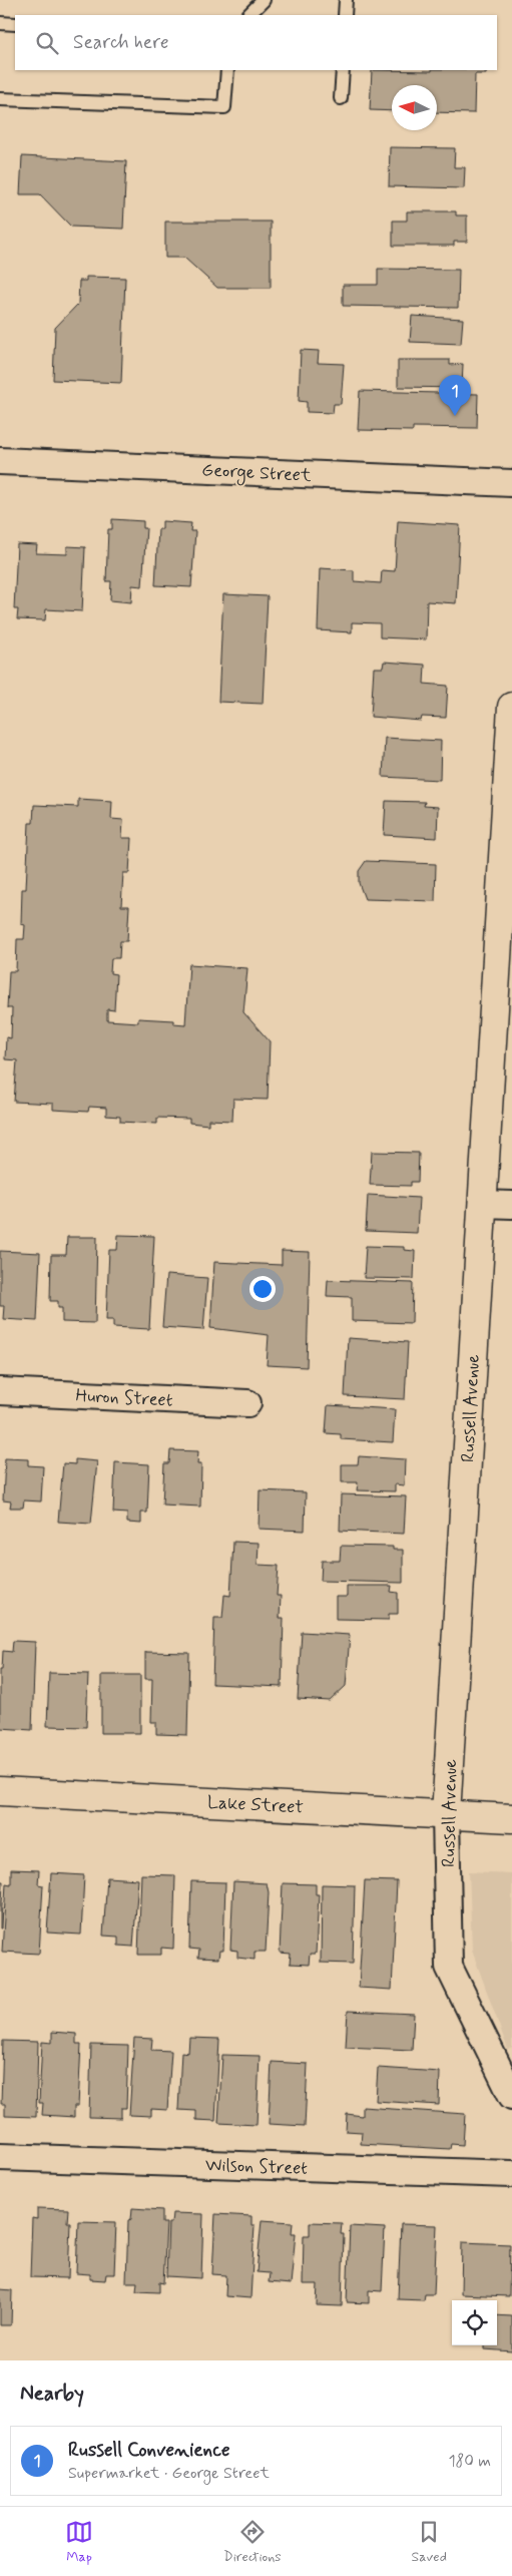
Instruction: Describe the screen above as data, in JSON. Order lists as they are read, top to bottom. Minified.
{"streets":{"street":["George Street","Huron Street","Russell Avenue","Lake Street","Wilson Street"]},"crossings":[["Russell Avenue","Lake Street"]],"north":"left","page":{"search":"Search here","pins":"1","heading":"Nearby","list":[{"mark":"1","name":"Russell Convenience","note":"Supermarket · George Street","value":"180 m"}],"nav":["Map","Directions","Saved"]}}
